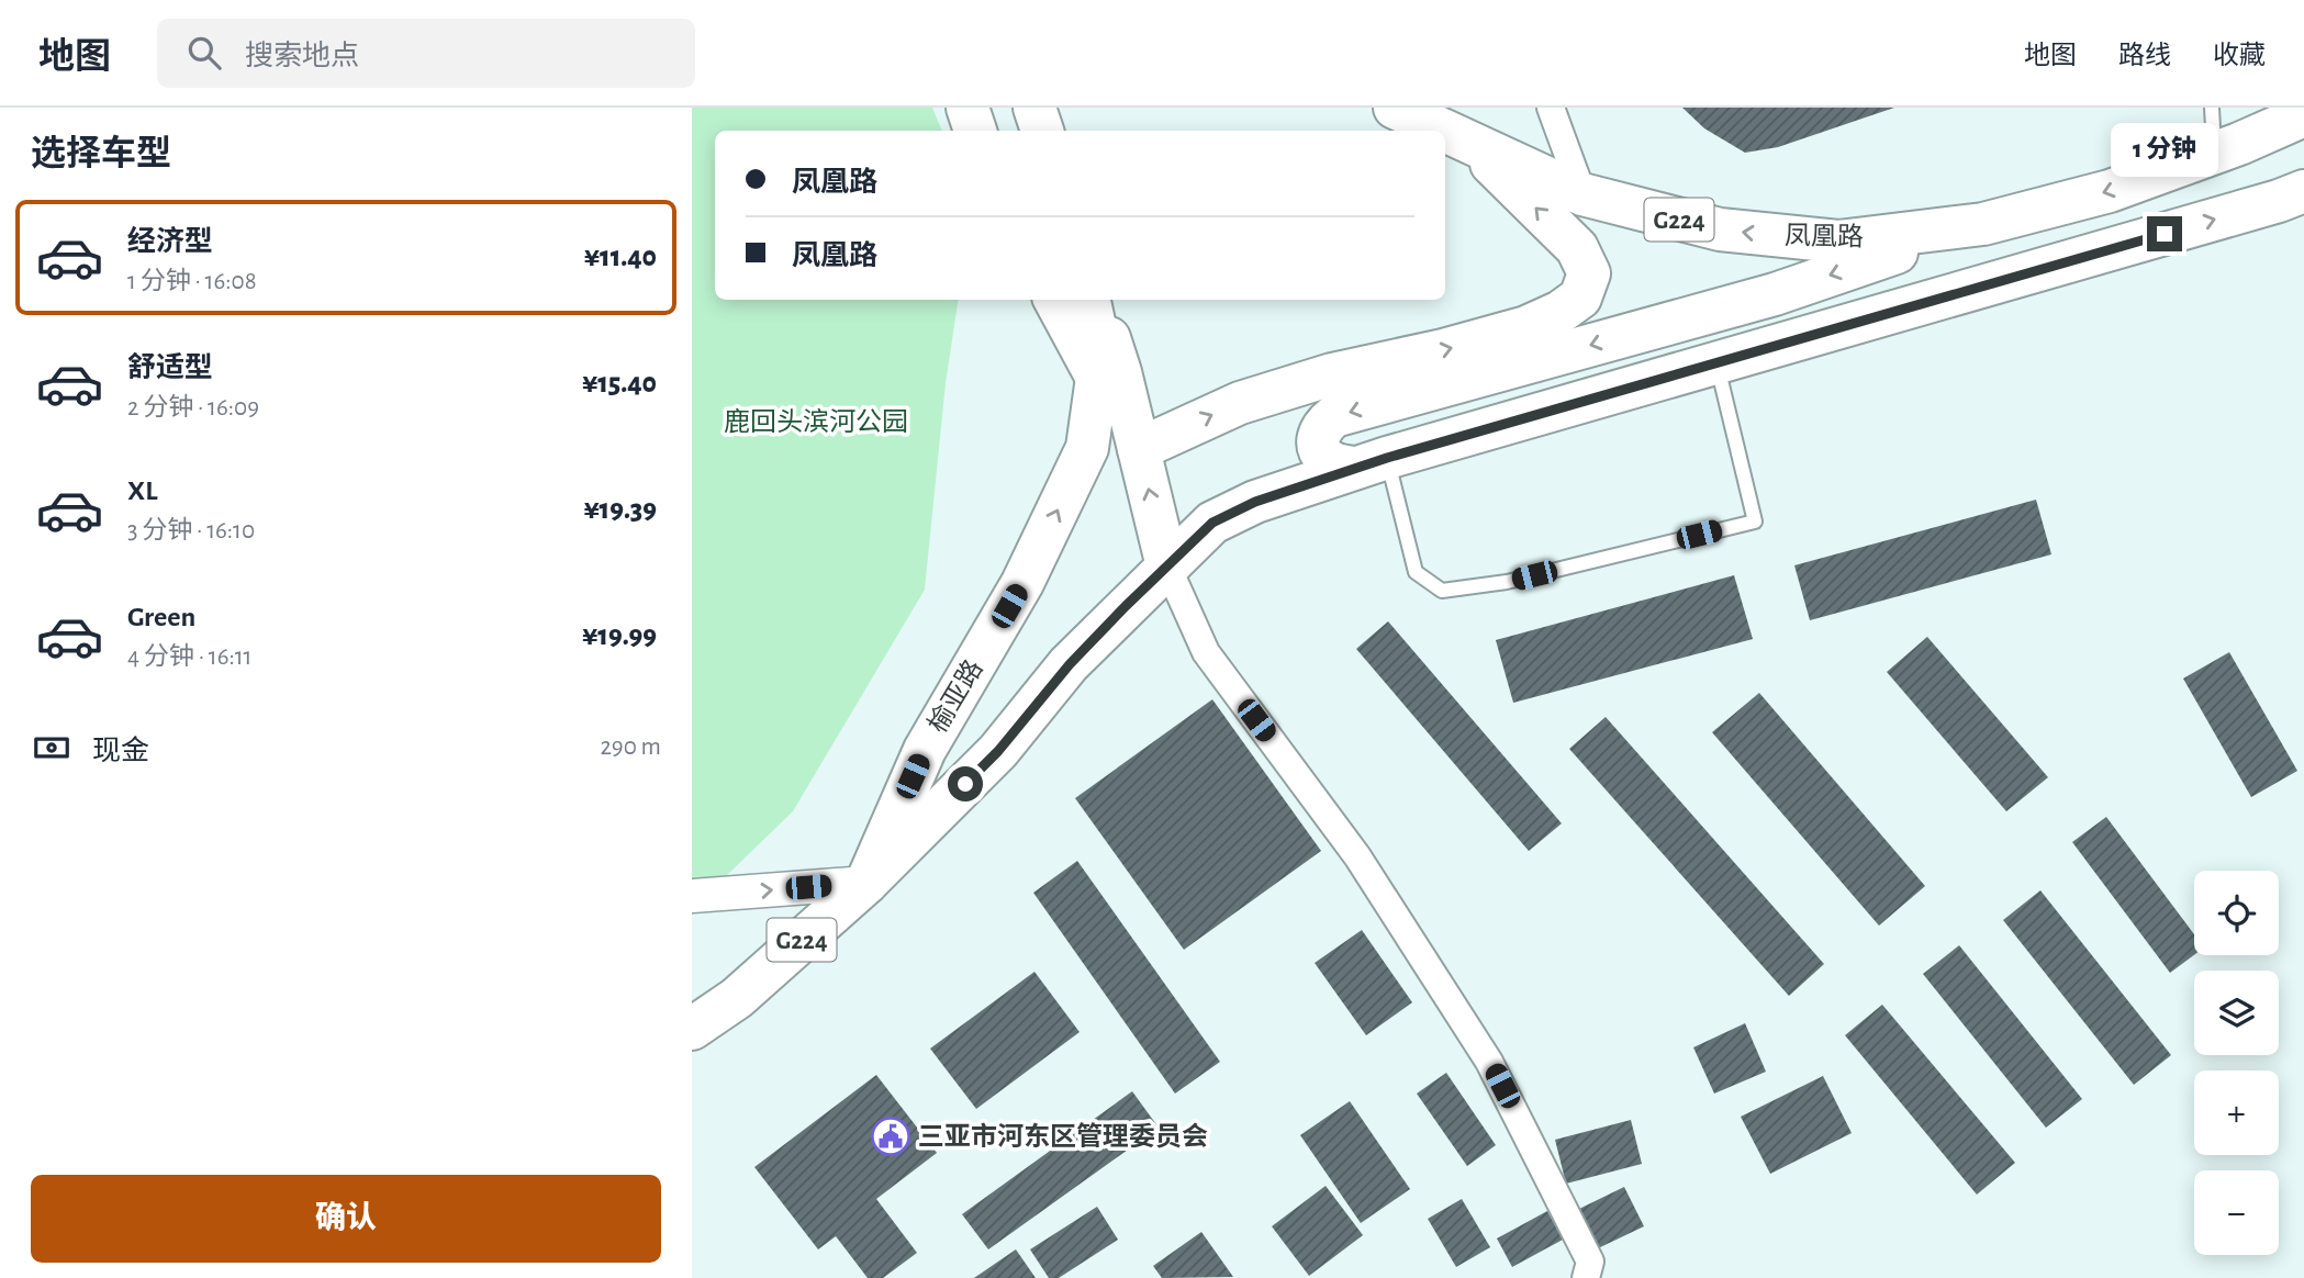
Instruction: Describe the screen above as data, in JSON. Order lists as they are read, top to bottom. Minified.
{"streets":{"main road":["G224","凤凰路","榆亚路"]},"crossings":[["G224","榆亚路"]],"parks":["鹿回头滨河公园"],"places":{"public building":["三亚市河东区管理委员会"]},"page":{"header":"地图","search":"搜索地点","nav":["地图","路线","收藏"],"heading":"选择车型","bubble":"1 分钟","banner":["凤凰路","凤凰路"],"list":[{"name":"经济型","note":"1 分钟 · 16:08","value":"¥11.40"},{"name":"舒适型","note":"2 分钟 · 16:09","value":"¥15.40"},{"name":"XL","note":"3 分钟 · 16:10","value":"¥19.39"},{"name":"Green","note":"4 分钟 · 16:11","value":"¥19.99"}],"pay":["现金","290 m"],"map_buttons":["+","−"],"buttons":"确认"}}
